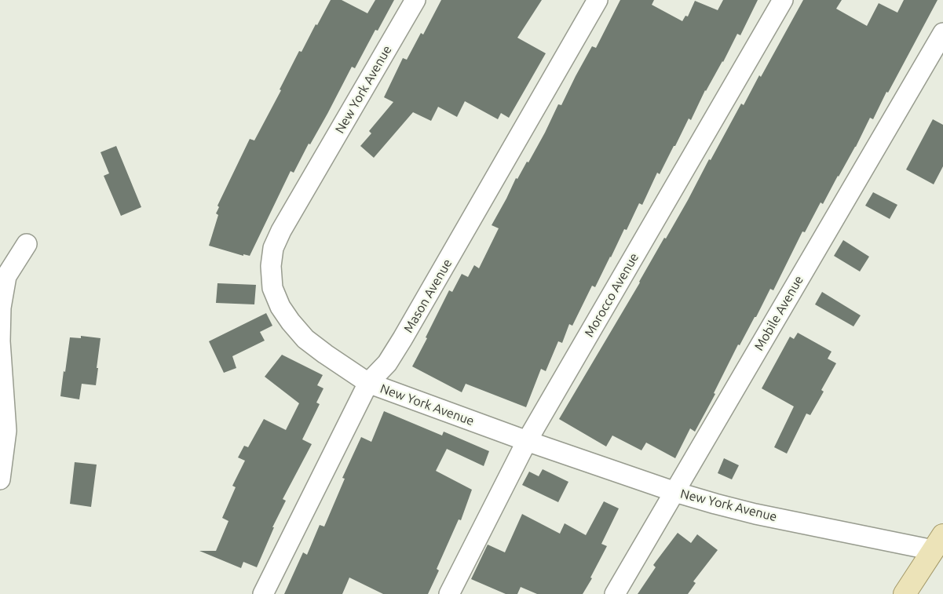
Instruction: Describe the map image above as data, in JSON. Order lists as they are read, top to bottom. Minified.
{"streets":{"street":["New York Avenue","Morocco Avenue","Mason Avenue","Mobile Avenue"]},"crossings":[["New York Avenue","Morocco Avenue"],["New York Avenue","Mason Avenue"],["New York Avenue","Mobile Avenue"]]}
